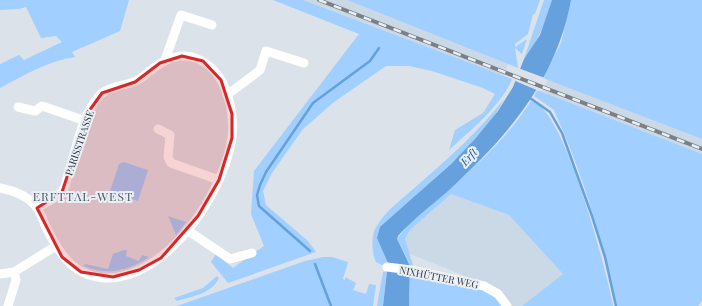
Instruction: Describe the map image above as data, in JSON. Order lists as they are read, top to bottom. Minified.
{"streets":{"street":["PARISSTRASSE","NIXHÜTTER WEG"]},"districts":["ERFTTAL-WEST"],"water":["Erft"]}
